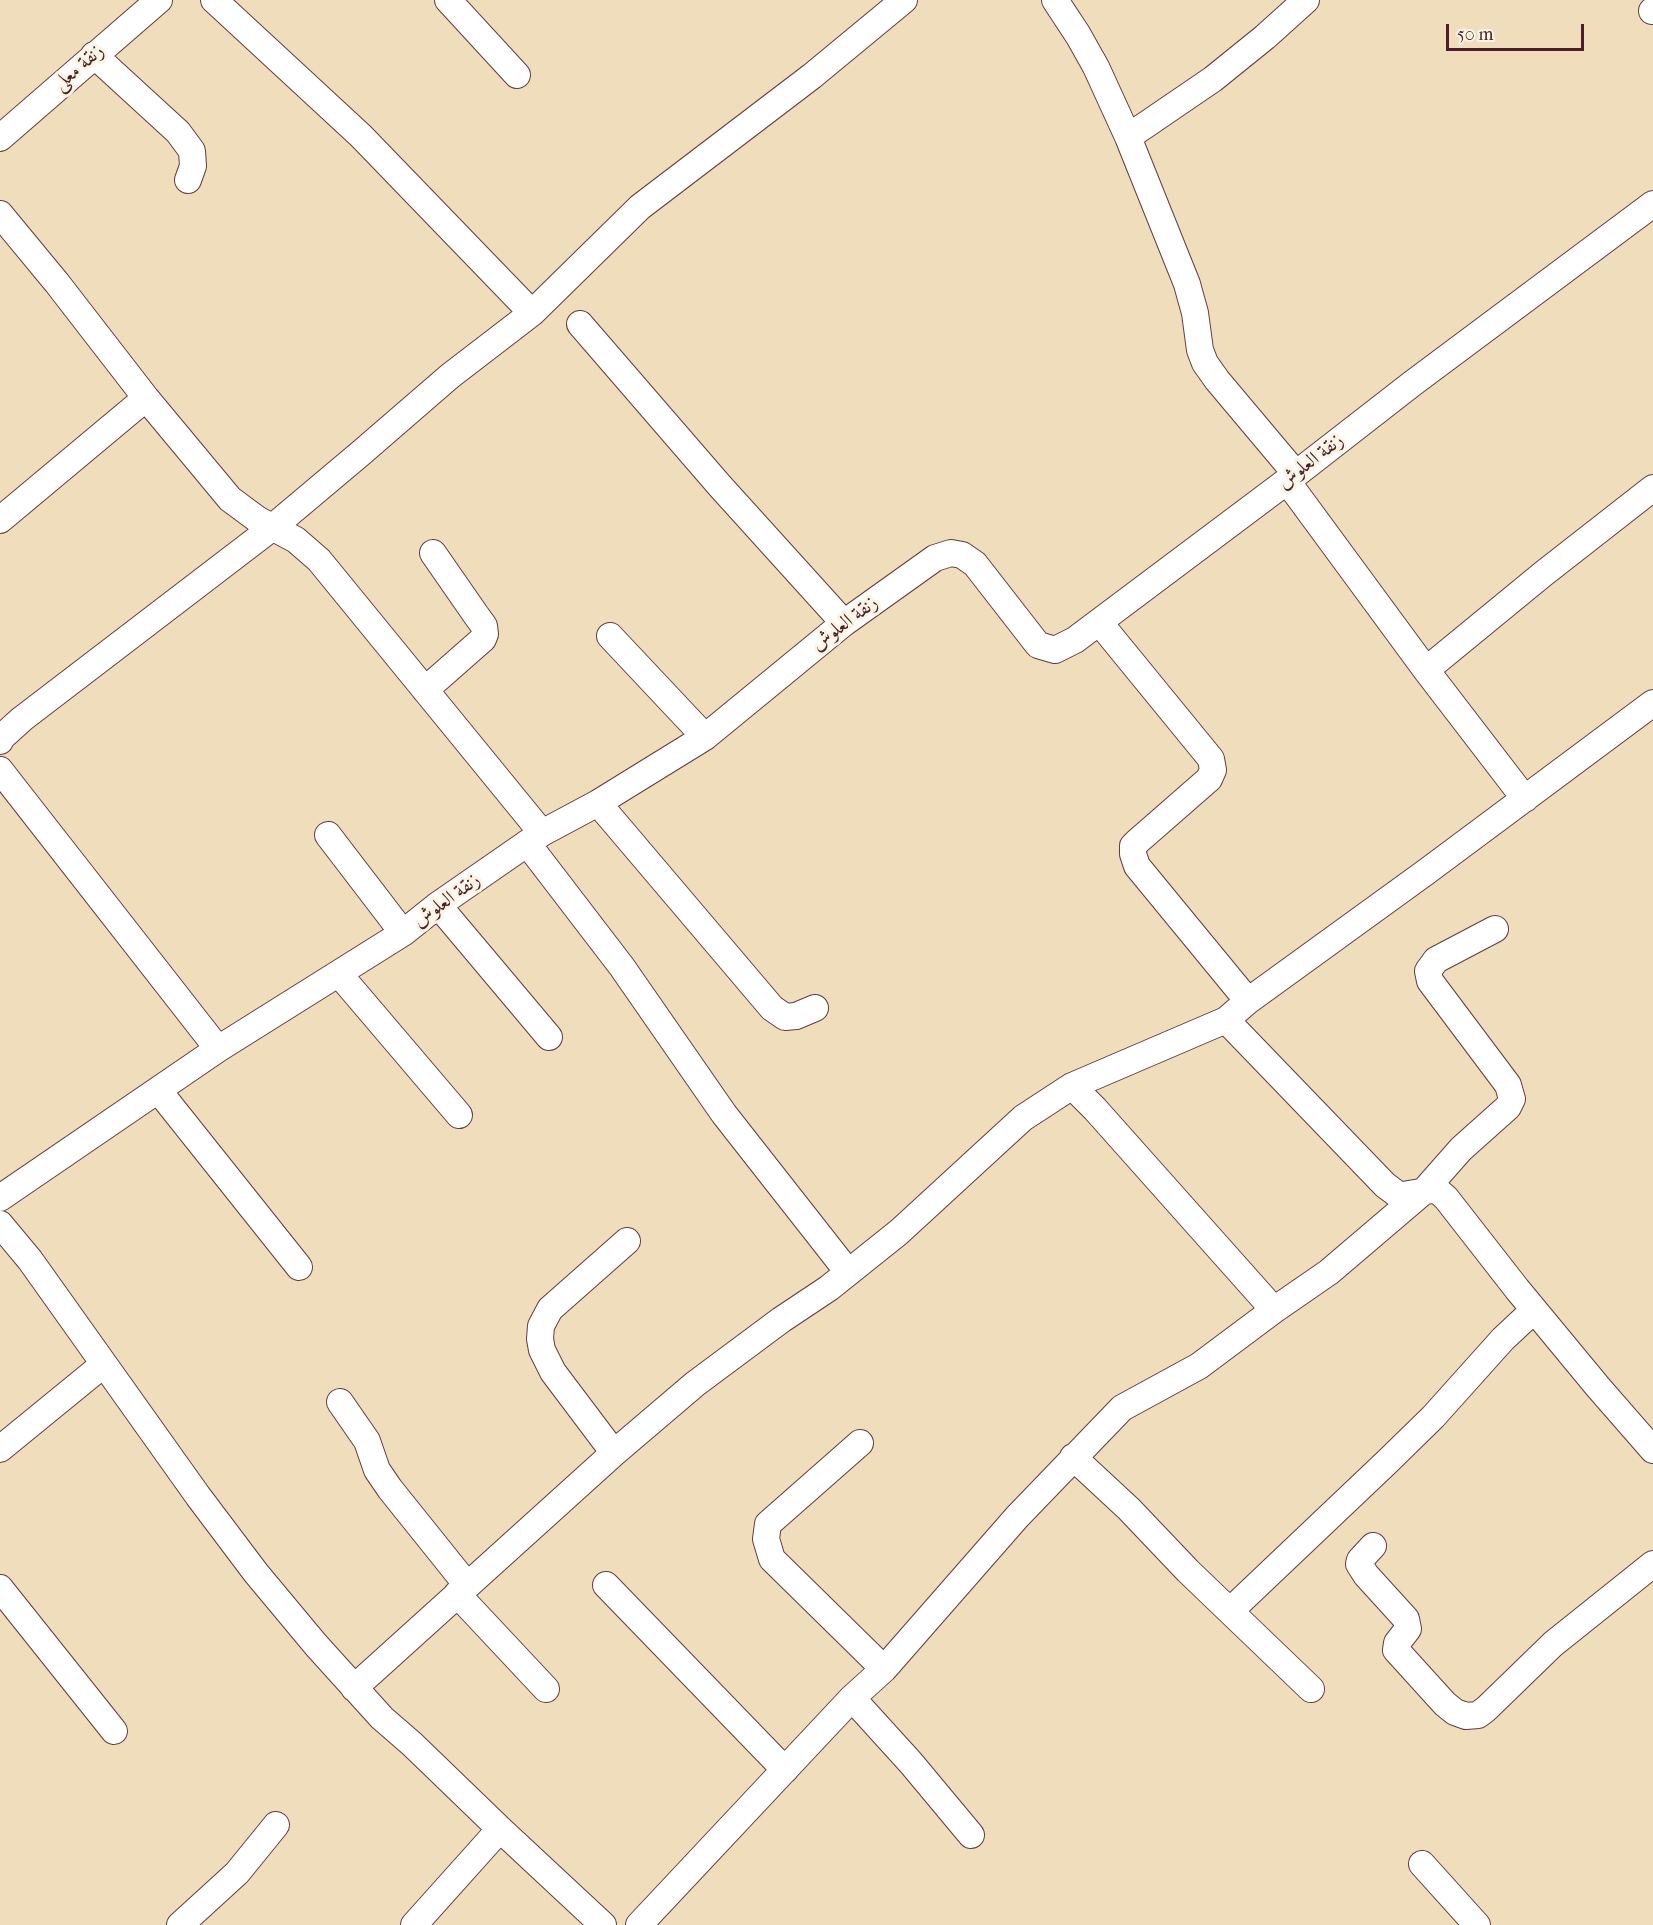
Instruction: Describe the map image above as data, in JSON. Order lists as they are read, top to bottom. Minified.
{"streets":{"street":["زنقة معلى","زنقة العلوش"]},"scale_bar":"50 m"}
